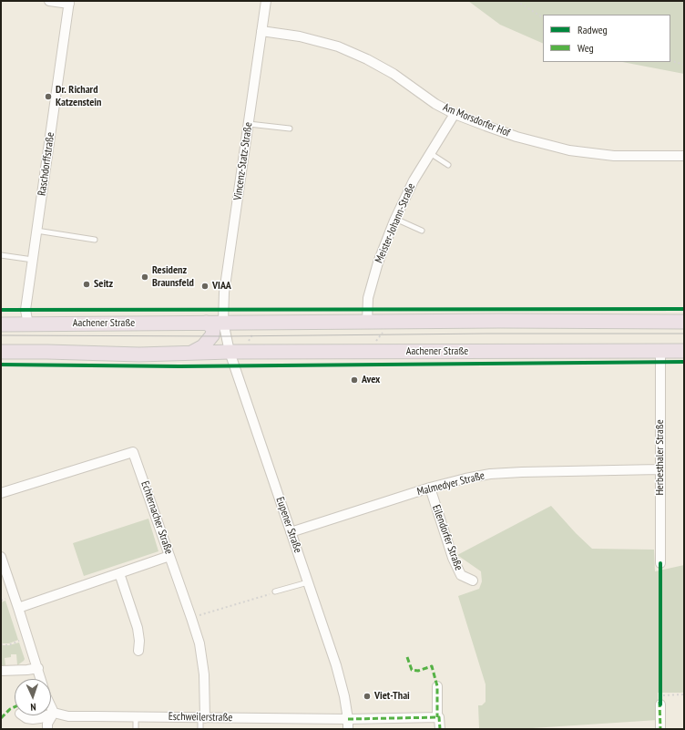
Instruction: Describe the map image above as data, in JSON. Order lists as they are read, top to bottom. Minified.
{"streets":{"main road":["Aachener Straße"],"street":["Am Morsdorfer Hof","Vincenz-Statz-Straße","Raschdorffstraße","Meister-Johann-Straße","Herbesthaler Straße","Malmedyer Straße","Echternacher Straße","Eupener Straße","Eilendorfer Straße","Eschweilerstraße"]},"crossings":[["Am Morsdorfer Hof","Vincenz-Statz-Straße"],["Am Morsdorfer Hof","Meister-Johann-Straße"],["Vincenz-Statz-Straße","Aachener Straße"],["Vincenz-Statz-Straße","Eupener Straße"],["Raschdorffstraße","Aachener Straße"],["Meister-Johann-Straße","Aachener Straße"],["Aachener Straße","Herbesthaler Straße"],["Aachener Straße","Eupener Straße"],["Herbesthaler Straße","Malmedyer Straße"],["Malmedyer Straße","Eupener Straße"],["Malmedyer Straße","Eilendorfer Straße"],["Echternacher Straße","Eschweilerstraße"],["Eupener Straße","Eschweilerstraße"]],"places":["Dr. Richard Katzenstein","Residenz Braunsfeld","Seitz","VIAA","Avex","Viet-Thai"],"legend":["Radweg","Weg"],"north":"bottom"}
